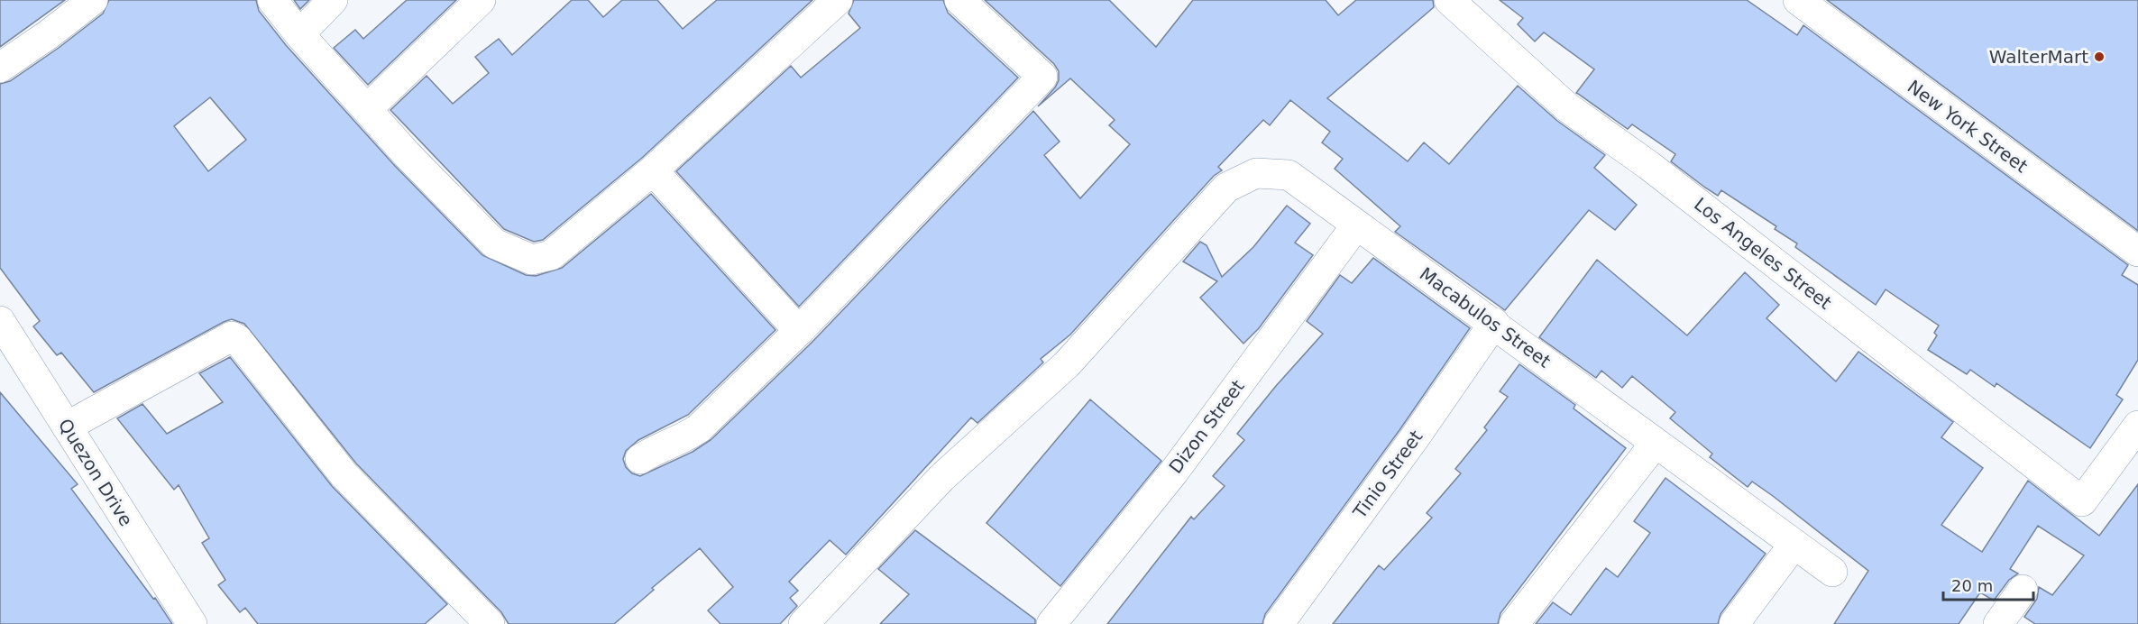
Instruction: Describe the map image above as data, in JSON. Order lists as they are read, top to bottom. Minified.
{"streets":{"street":["New York Street","Los Angeles Street","Macabulos Street","Dizon Street","Quezon Drive","Tinio Street"]},"crossings":[["Macabulos Street","Dizon Street"],["Macabulos Street","Tinio Street"]],"places":["WalterMart"],"scale_bar":"20 m"}
